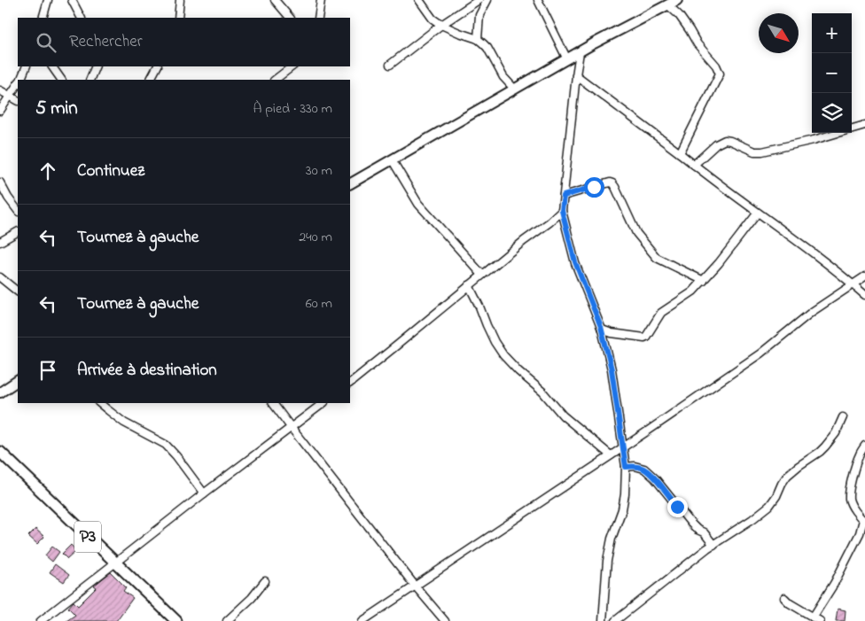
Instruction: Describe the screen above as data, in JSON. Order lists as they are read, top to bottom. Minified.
{"streets":{"main road":["P3"]},"north":"bottom right","page":{"map_buttons":["+","−"],"search":"Rechercher","heading":["5 min","À pied · 330 m"],"list":[["Continuez","30 m"],["Tournez à gauche","240 m"],["Tournez à gauche","60 m"],"Arrivée à destination"]}}
